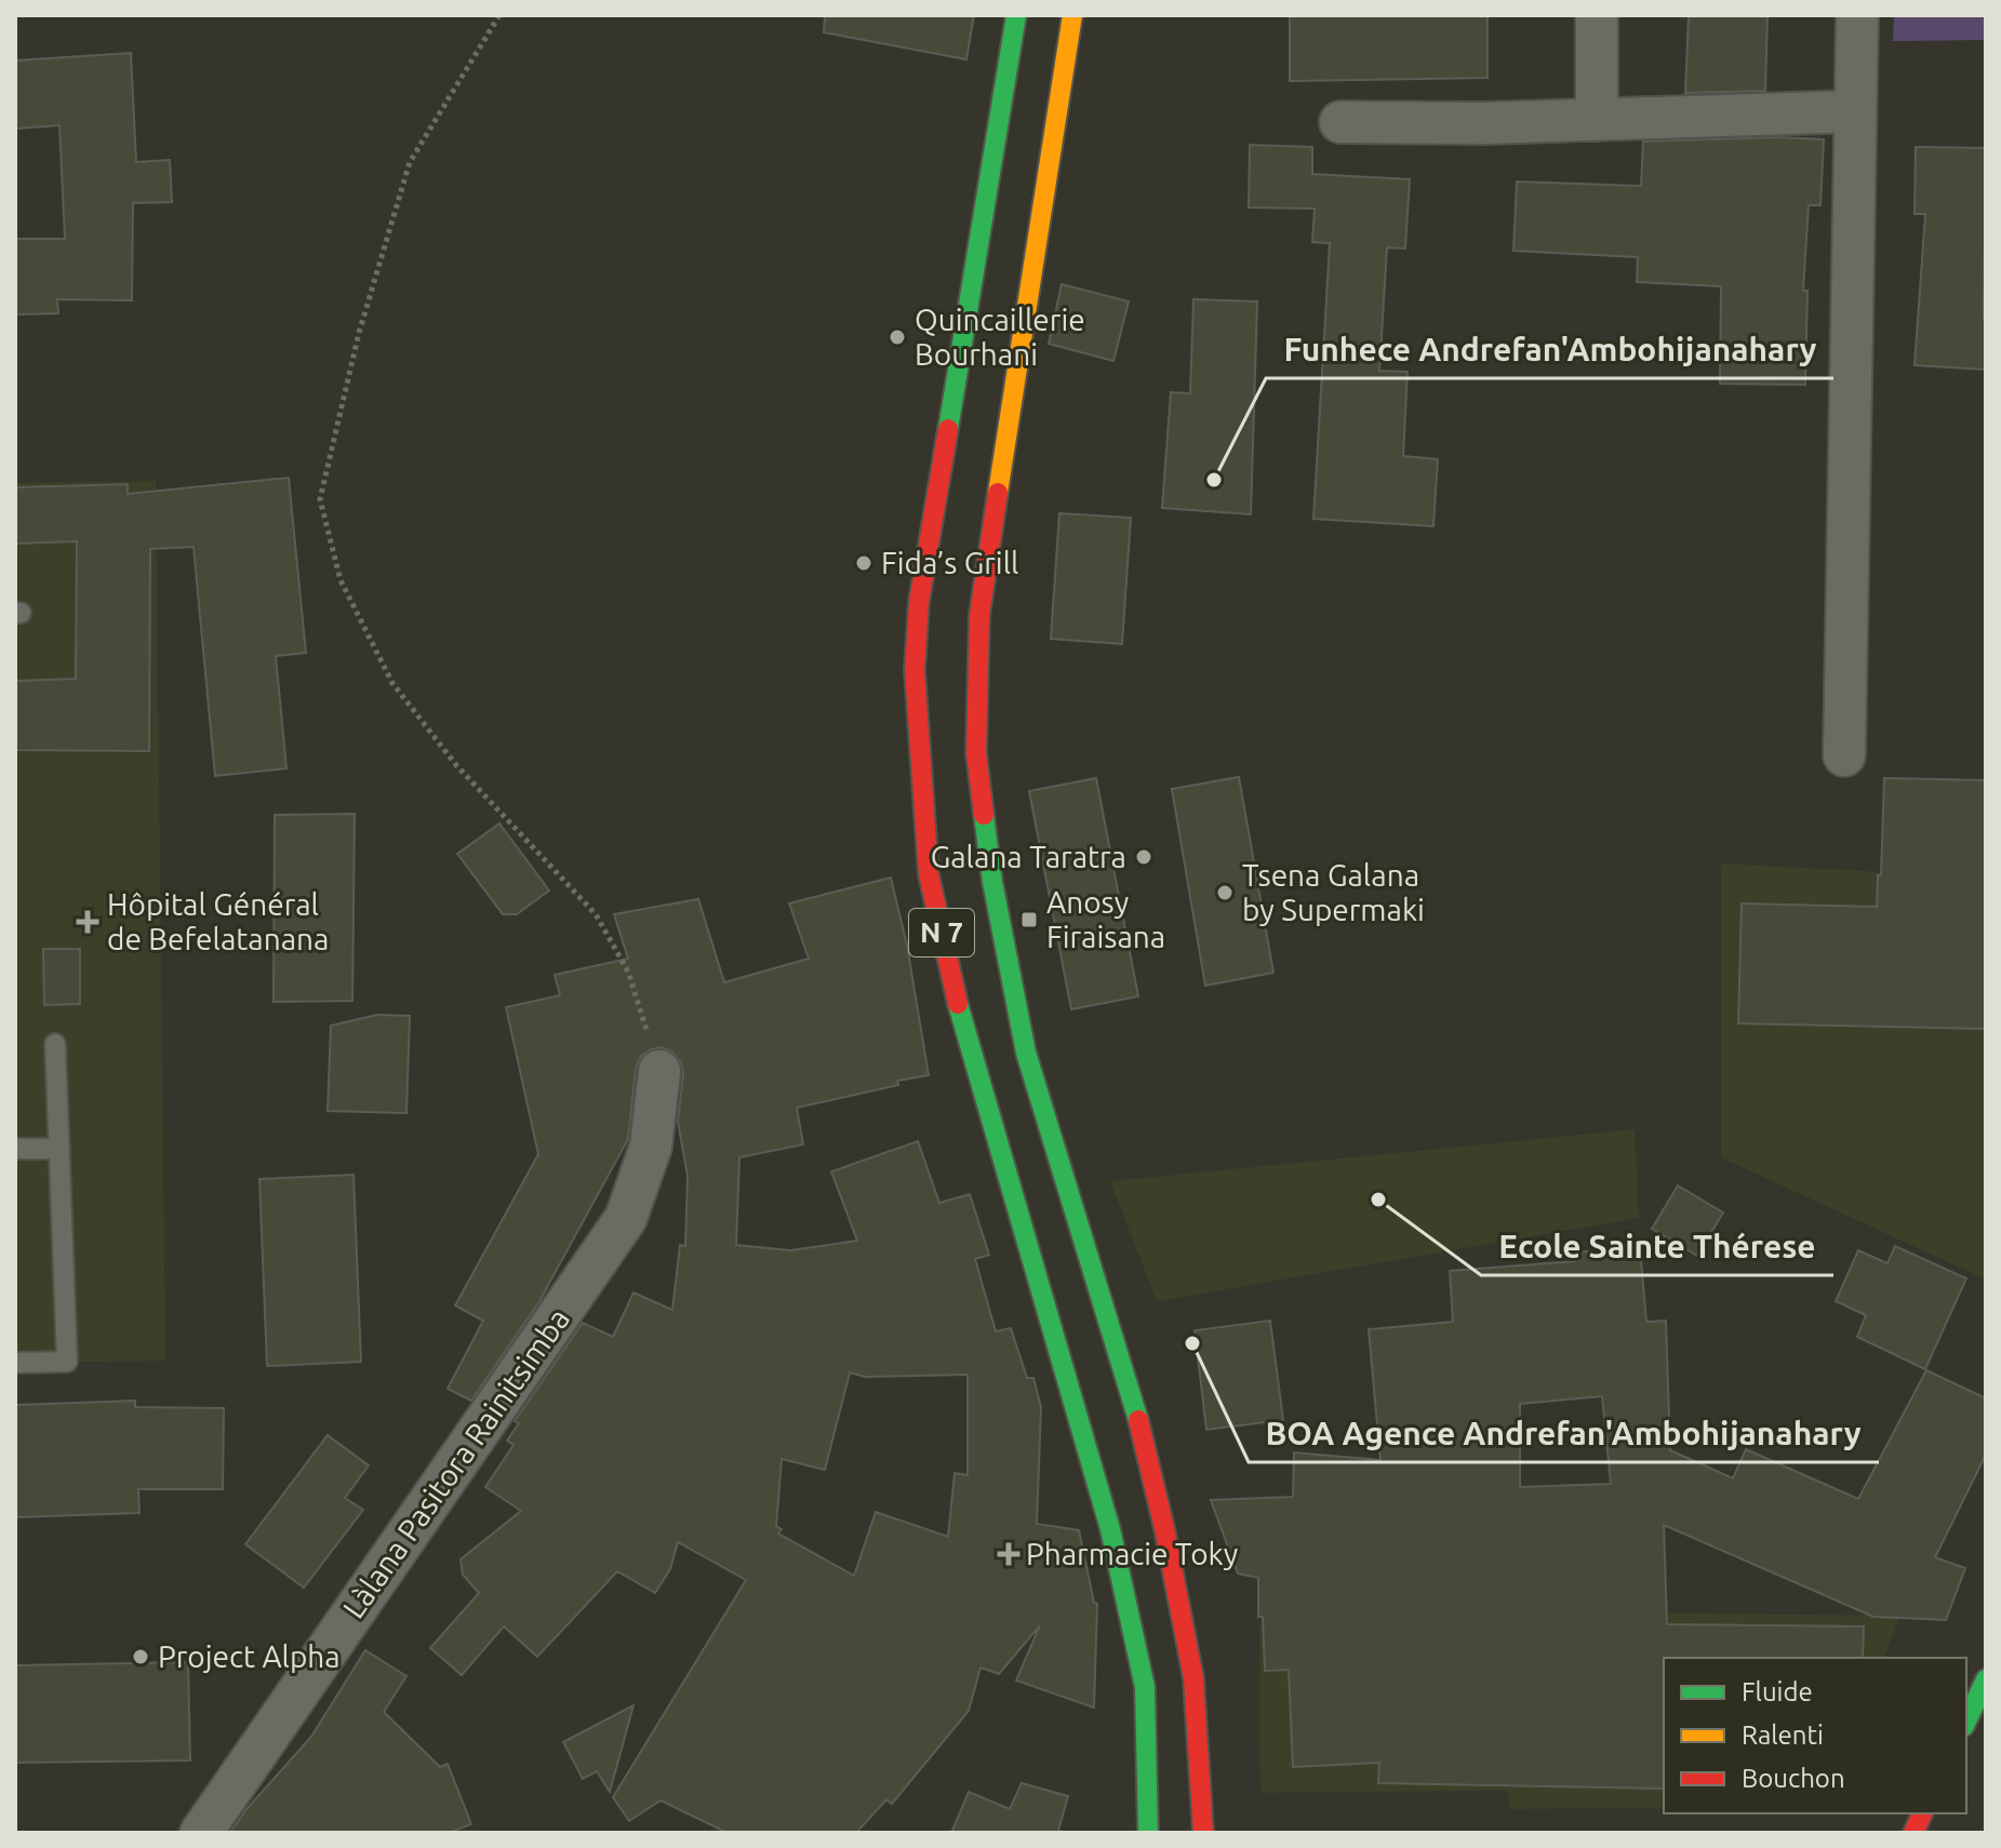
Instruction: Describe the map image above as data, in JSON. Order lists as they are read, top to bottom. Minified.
{"streets":{"main road":["N 7"],"street":["Làlana Pasitora Rainitsimba"]},"places":{"other":["Quincaillerie Bourhani","Funhece Andrefan'Ambohijanahary","Fida’s Grill","Galana Taratra","Tsena Galana by Supermaki","Ecole Sainte Thérese","BOA Agence Andrefan'Ambohijanahary","Project Alpha"],"transit":["Anosy Firaisana"],"health":["Hôpital Général de Befelatanana","Pharmacie Toky"]},"legend":["Fluide","Ralenti","Bouchon"]}
